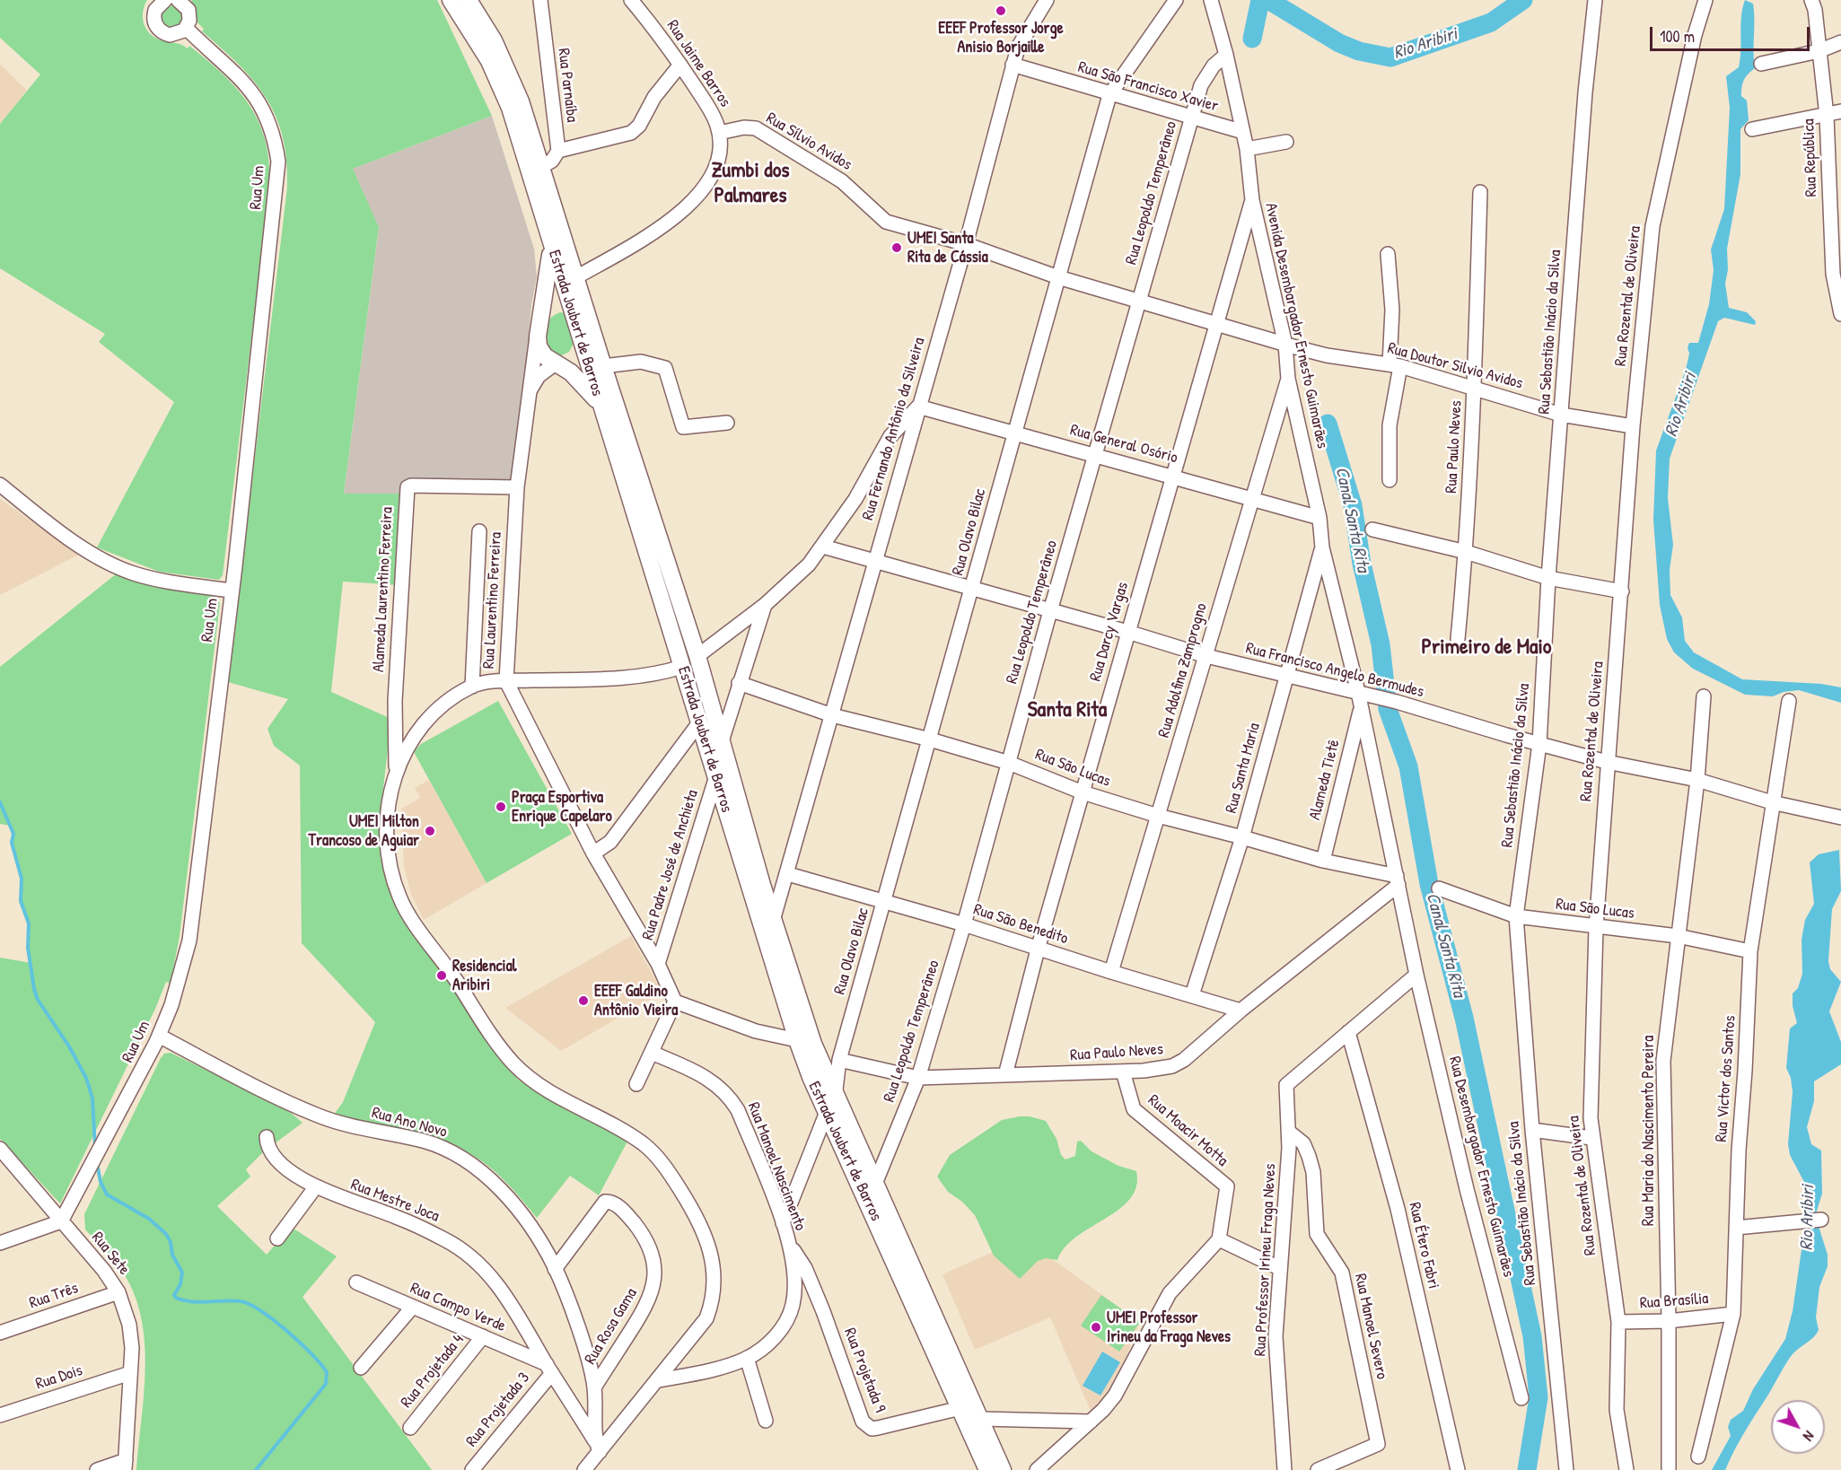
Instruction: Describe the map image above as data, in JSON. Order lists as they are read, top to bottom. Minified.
{"streets":{"main road":["Estrada Joubert de Barros"],"street":["Rua Jaime Barros","Rua Parnaíba","Rua São Francisco Xavier","Rua Sílvio Avidos","Rua República","Rua Um","Rua Leopoldo Temperâneo","Rua Rozental de Oliveira","Avenida Desembargador Ernesto Guimarães","Rua Sebastião Inácio da Silva","Rua Doutor Silvio Avidos","Rua Fernando Antônio da Silveira","Rua General Osório","Rua Paulo Neves","Rua Olavo Bilac","Alameda Laurentino Ferreira","Rua Laurentino Ferreira","Rua Darcy Vargas","Rua Adolfina Zamprogno","Rua Francisco Angelo Bermudes","Rua São Lucas","Rua Santa Maria","Alameda Tietê","Rua Padre José de Anchieta","Rua São Benedito","Rua Victor dos Santos","Rua Ano Novo","Rua Moacir Motta","Rua Maria do Nascimento Pereira","Rua Manoel Nascimento","Rua Desembargador Ernesto Guimarães","Rua Mestre Joca","Rua Étero Fabri","Rua Sete","Rua Professor Irineu Fraga Neves","Rua Três","Rua Brasília","Rua Campo Verde","Rua Rosa Gama","Rua Manoel Severo","Rua Projetada 9","Rua Projetada 4","Rua Dois","Rua Projetada 3"]},"crossings":[["Rua Jaime Barros","Rua Sílvio Avidos"],["Rua Jaime Barros","Estrada Joubert de Barros"],["Rua São Francisco Xavier","Rua Leopoldo Temperâneo"],["Rua São Francisco Xavier","Avenida Desembargador Ernesto Guimarães"],["Rua São Francisco Xavier","Rua Fernando Antônio da Silveira"],["Rua São Francisco Xavier","Rua Olavo Bilac"],["Rua Sílvio Avidos","Rua Doutor Silvio Avidos"],["Rua Um","Rua Ano Novo"],["Rua Um","Rua Sete"],["Rua Leopoldo Temperâneo","Estrada Joubert de Barros"],["Rua Leopoldo Temperâneo","Avenida Desembargador Ernesto Guimarães"],["Rua Leopoldo Temperâneo","Rua Doutor Silvio Avidos"],["Rua Leopoldo Temperâneo","Rua General Osório"],["Rua Leopoldo Temperâneo","Rua Paulo Neves"],["Rua Leopoldo Temperâneo","Rua Francisco Angelo Bermudes"],["Rua Leopoldo Temperâneo","Rua São Lucas"],["Rua Leopoldo Temperâneo","Rua São Benedito"],["Rua Rozental de Oliveira","Rua Doutor Silvio Avidos"],["Rua Rozental de Oliveira","Rua Francisco Angelo Bermudes"],["Rua Rozental de Oliveira","Rua São Lucas"],["Rua Rozental de Oliveira","Rua Brasília"],["Estrada Joubert de Barros","Rua Fernando Antônio da Silveira"],["Estrada Joubert de Barros","Rua Olavo Bilac"],["Estrada Joubert de Barros","Rua Padre José de Anchieta"],["Estrada Joubert de Barros","Rua Projetada 9"],["Avenida Desembargador Ernesto Guimarães","Rua Doutor Silvio Avidos"],["Avenida Desembargador Ernesto Guimarães","Rua General Osório"],["Avenida Desembargador Ernesto Guimarães","Rua Paulo Neves"],["Avenida Desembargador Ernesto Guimarães","Rua Darcy Vargas"],["Avenida Desembargador Ernesto Guimarães","Rua Adolfina Zamprogno"],["Avenida Desembargador Ernesto Guimarães","Rua Francisco Angelo Bermudes"],["Avenida Desembargador Ernesto Guimarães","Rua São Lucas"],["Avenida Desembargador Ernesto Guimarães","Rua Santa Maria"],["Avenida Desembargador Ernesto Guimarães","Alameda Tietê"],["Avenida Desembargador Ernesto Guimarães","Rua Desembargador Ernesto Guimarães"],["Rua Sebastião Inácio da Silva","Rua Doutor Silvio Avidos"],["Rua Sebastião Inácio da Silva","Rua Francisco Angelo Bermudes"],["Rua Sebastião Inácio da Silva","Rua São Lucas"],["Rua Doutor Silvio Avidos","Rua Fernando Antônio da Silveira"],["Rua Doutor Silvio Avidos","Rua Paulo Neves"],["Rua Doutor Silvio Avidos","Rua Olavo Bilac"],["Rua Doutor Silvio Avidos","Rua Darcy Vargas"],["Rua Fernando Antônio da Silveira","Rua General Osório"],["Rua Fernando Antônio da Silveira","Rua Francisco Angelo Bermudes"],["Rua Fernando Antônio da Silveira","Rua São Lucas"],["Rua Fernando Antônio da Silveira","Rua São Benedito"],["Rua General Osório","Rua Olavo Bilac"],["Rua General Osório","Rua Darcy Vargas"],["Rua General Osório","Rua Adolfina Zamprogno"],["Rua Paulo Neves","Rua Olavo Bilac"],["Rua Paulo Neves","Rua Darcy Vargas"],["Rua Paulo Neves","Rua São Lucas"],["Rua Paulo Neves","Rua São Benedito"],["Rua Paulo Neves","Rua Moacir Motta"],["Rua Olavo Bilac","Rua Francisco Angelo Bermudes"],["Rua Olavo Bilac","Rua São Lucas"],["Rua Olavo Bilac","Rua São Benedito"],["Alameda Laurentino Ferreira","Rua Laurentino Ferreira"],["Rua Laurentino Ferreira","Rua Padre José de Anchieta"],["Rua Darcy Vargas","Rua Francisco Angelo Bermudes"],["Rua Darcy Vargas","Rua São Lucas"],["Rua Darcy Vargas","Rua São Benedito"],["Rua Adolfina Zamprogno","Rua Francisco Angelo Bermudes"],["Rua Adolfina Zamprogno","Rua São Lucas"],["Rua Adolfina Zamprogno","Rua São Benedito"],["Rua Francisco Angelo Bermudes","Rua Santa Maria"],["Rua Francisco Angelo Bermudes","Rua Victor dos Santos"],["Rua Francisco Angelo Bermudes","Rua Maria do Nascimento Pereira"],["Rua São Lucas","Rua Santa Maria"],["Rua São Lucas","Alameda Tietê"],["Rua São Lucas","Rua Victor dos Santos"],["Rua São Lucas","Rua Maria do Nascimento Pereira"],["Rua Santa Maria","Rua São Benedito"],["Rua Victor dos Santos","Rua Brasília"],["Rua Ano Novo","Rua Mestre Joca"],["Rua Ano Novo","Rua Rosa Gama"],["Rua Maria do Nascimento Pereira","Rua Brasília"],["Rua Manoel Nascimento","Rua Projetada 9"],["Rua Mestre Joca","Rua Campo Verde"],["Rua Mestre Joca","Rua Projetada 3"],["Rua Étero Fabri","Rua Professor Irineu Fraga Neves"],["Rua Sete","Rua Três"],["Rua Sete","Rua Dois"],["Rua Professor Irineu Fraga Neves","Rua Manoel Severo"],["Rua Campo Verde","Rua Projetada 4"],["Rua Campo Verde","Rua Projetada 3"]],"districts":["Zumbi dos Palmares","Primeiro de Maio","Santa Rita"],"water":["Rio Aribiri","Canal Santa Rita"],"places":["EEEF Professor Jorge Anisio Borjaille","UMEI Santa Rita de Cássia","Praça Esportiva Enrique Capelaro","UMEI Milton Trancoso de Aguiar","Residencial Aribiri","EEEF Galdino Antônio Vieira","UMEI Professor Irineu da Fraga Neves"],"scale_bar":"100 m","north":"bottom right"}
